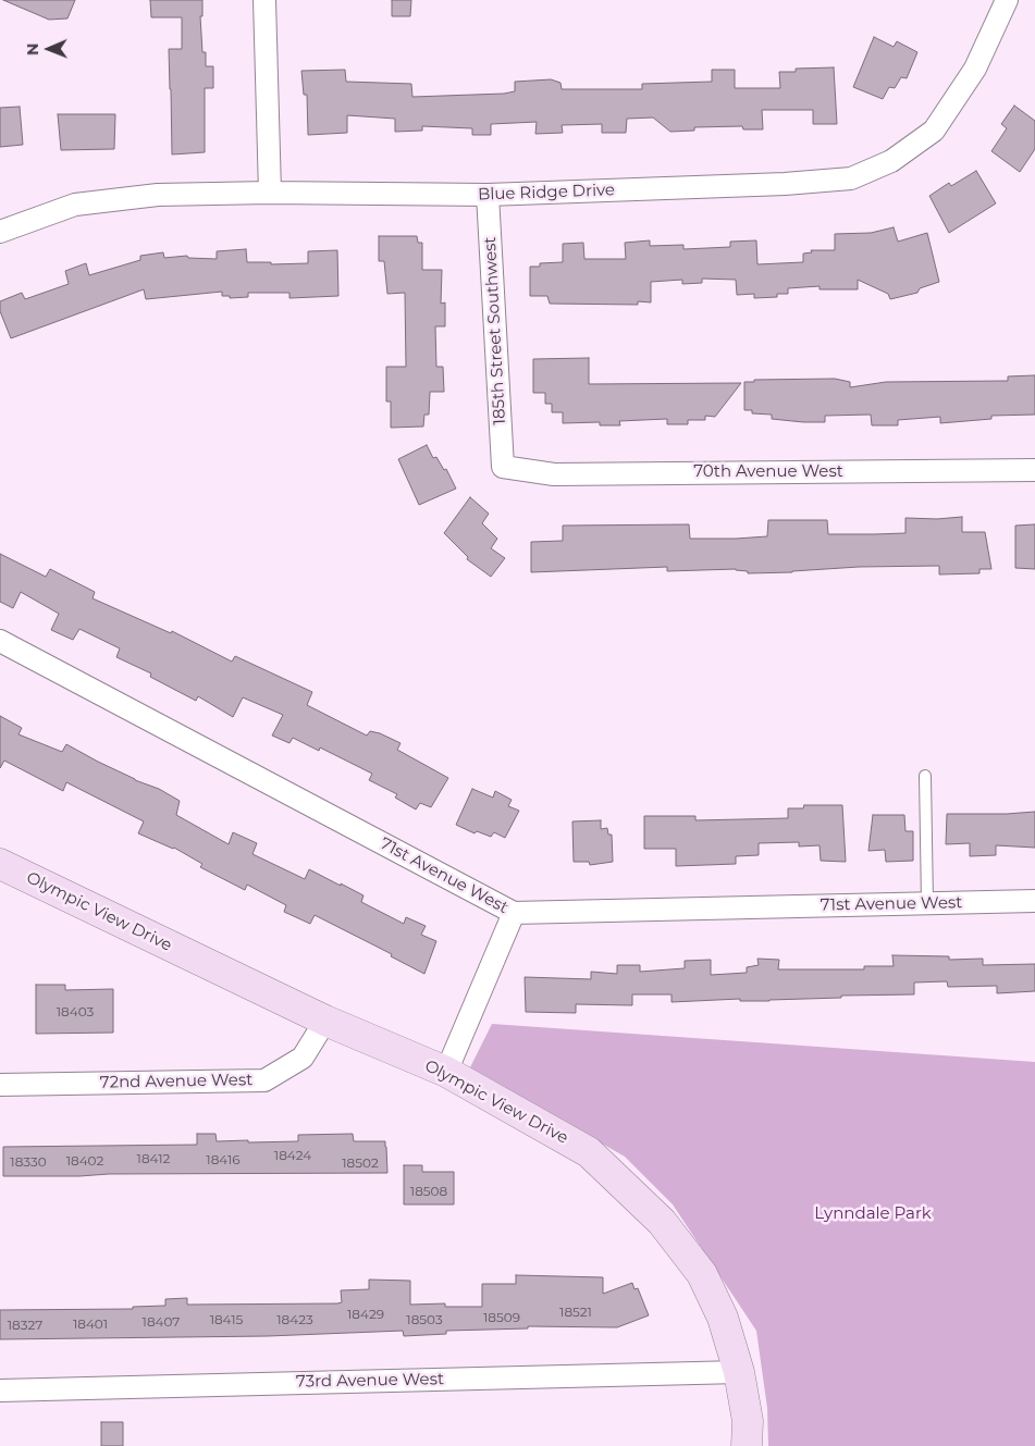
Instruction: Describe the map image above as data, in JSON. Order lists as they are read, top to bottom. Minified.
{"streets":{"main road":["Olympic View Drive"],"street":["Blue Ridge Drive","185th Street Southwest","70th Avenue West","71st Avenue West","72nd Avenue West","73rd Avenue West"]},"crossings":[["Blue Ridge Drive","185th Street Southwest"],["185th Street Southwest","70th Avenue West"],["Olympic View Drive","72nd Avenue West"],["Olympic View Drive","73rd Avenue West"]],"parks":["Lynndale Park"],"house_numbers":["18403","18424","18412","18416","18402","18330","18502","18508","18521","18429","18509","18415","18423","18503","18407","18401","18327"],"north":"left"}
